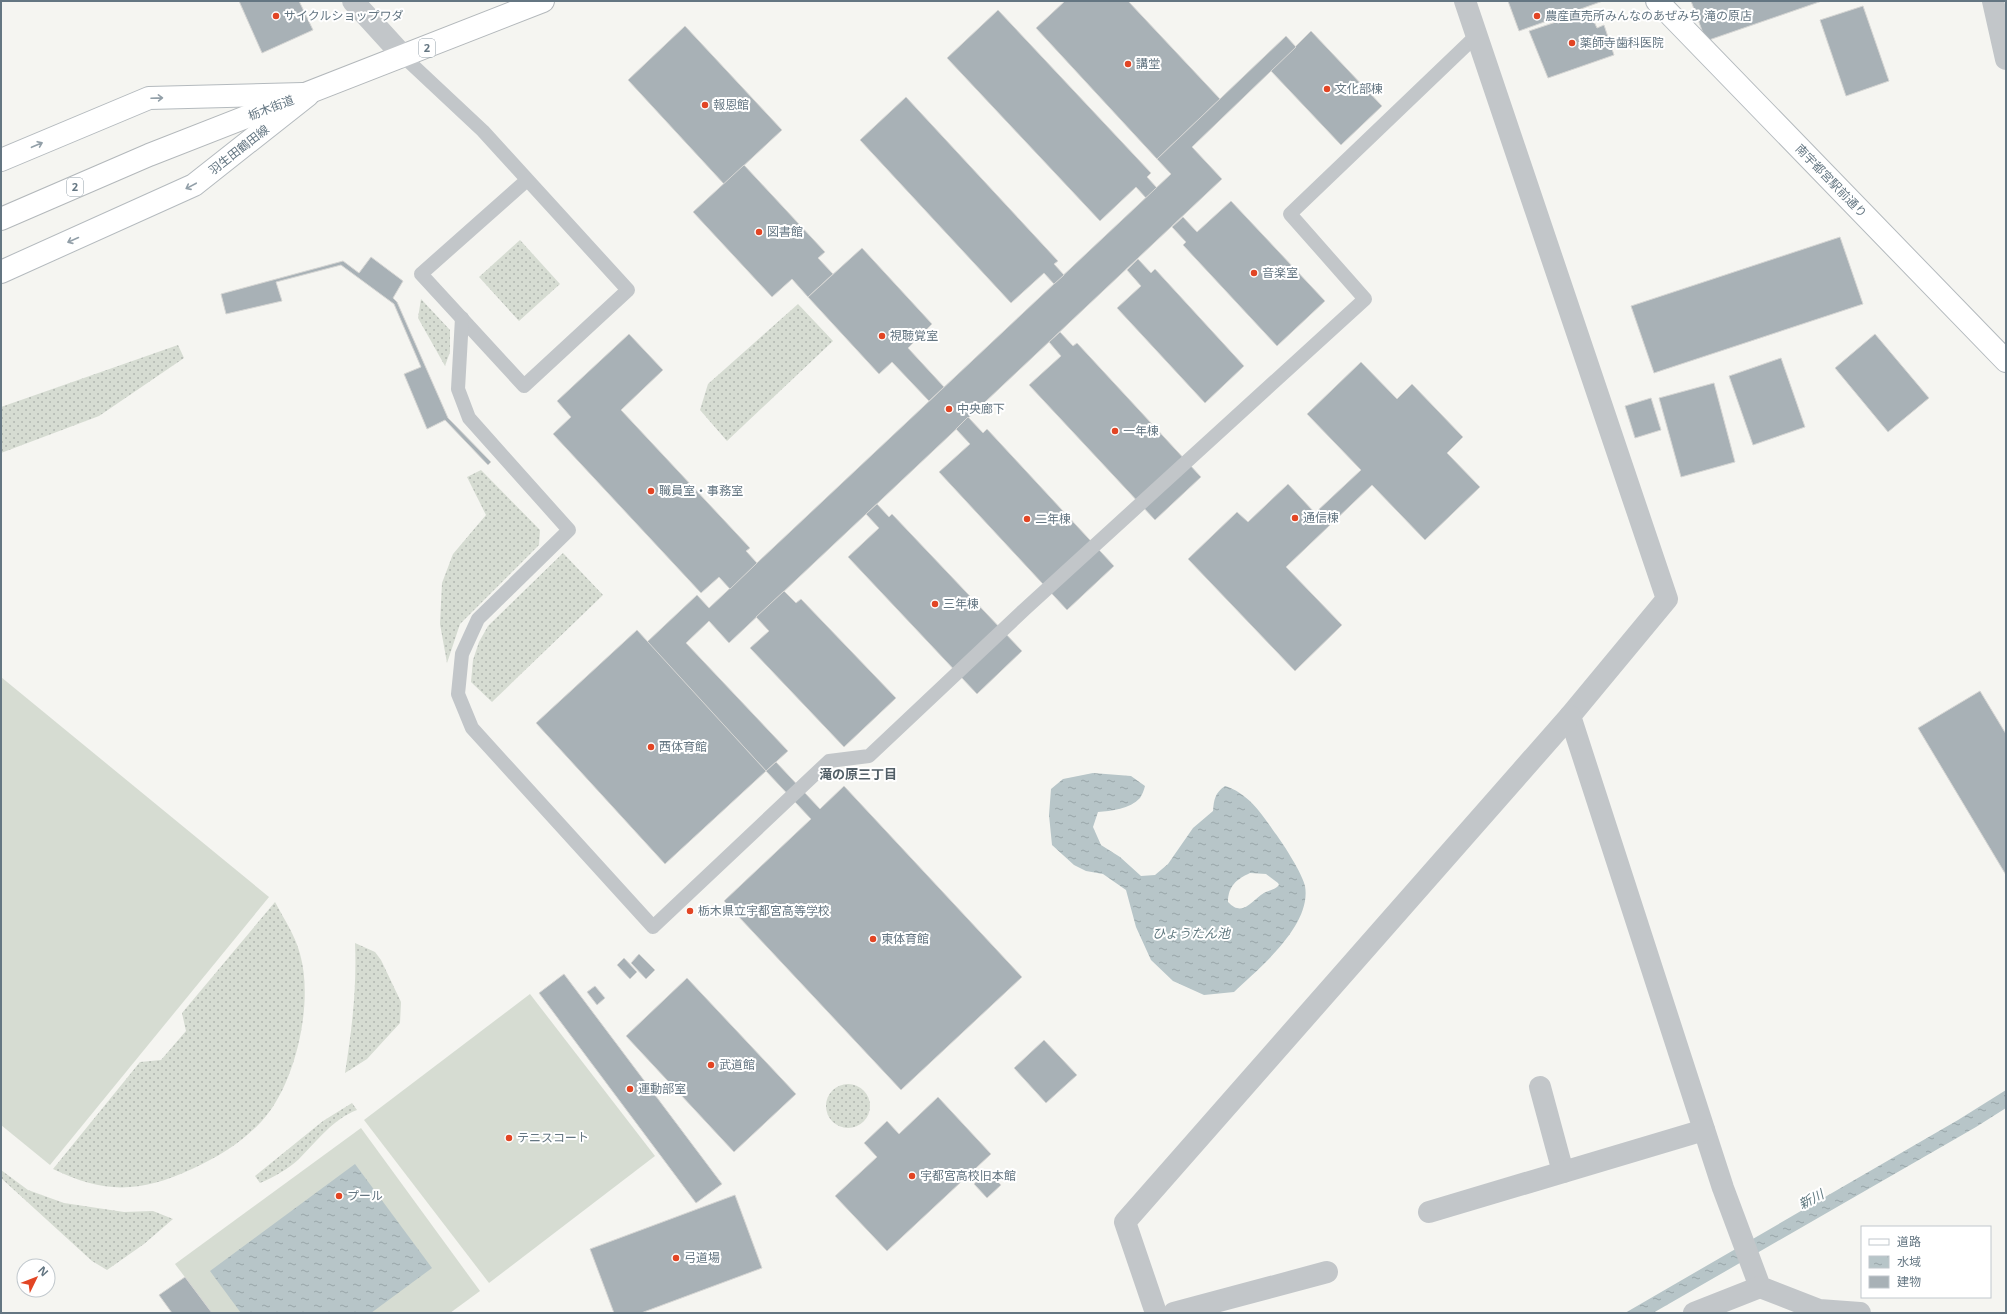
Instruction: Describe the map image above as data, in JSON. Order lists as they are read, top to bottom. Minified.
{"streets":{"main road":["2","栃木街道","羽生田鶴田線","南宇都宮駅前通り"]},"crossings":[["栃木街道","羽生田鶴田線"]],"districts":["滝の原三丁目"],"water":["ひょうたん池","新川"],"places":["サイクルショップワダ","農産直売所みんなのあぜみち 滝の原店","薬師寺歯科医院","講堂","文化部棟","報恩館","図書館","音楽室","視聴覚室","中央廊下","一年棟","職員室・事務室","通信棟","二年棟","三年棟","西体育館","栃木県立宇都宮高等学校","東体育館","武道館","運動部室","テニスコート","宇都宮高校旧本館","プール","弓道場"],"legend":["道路","水域","建物"],"north":"top right"}
